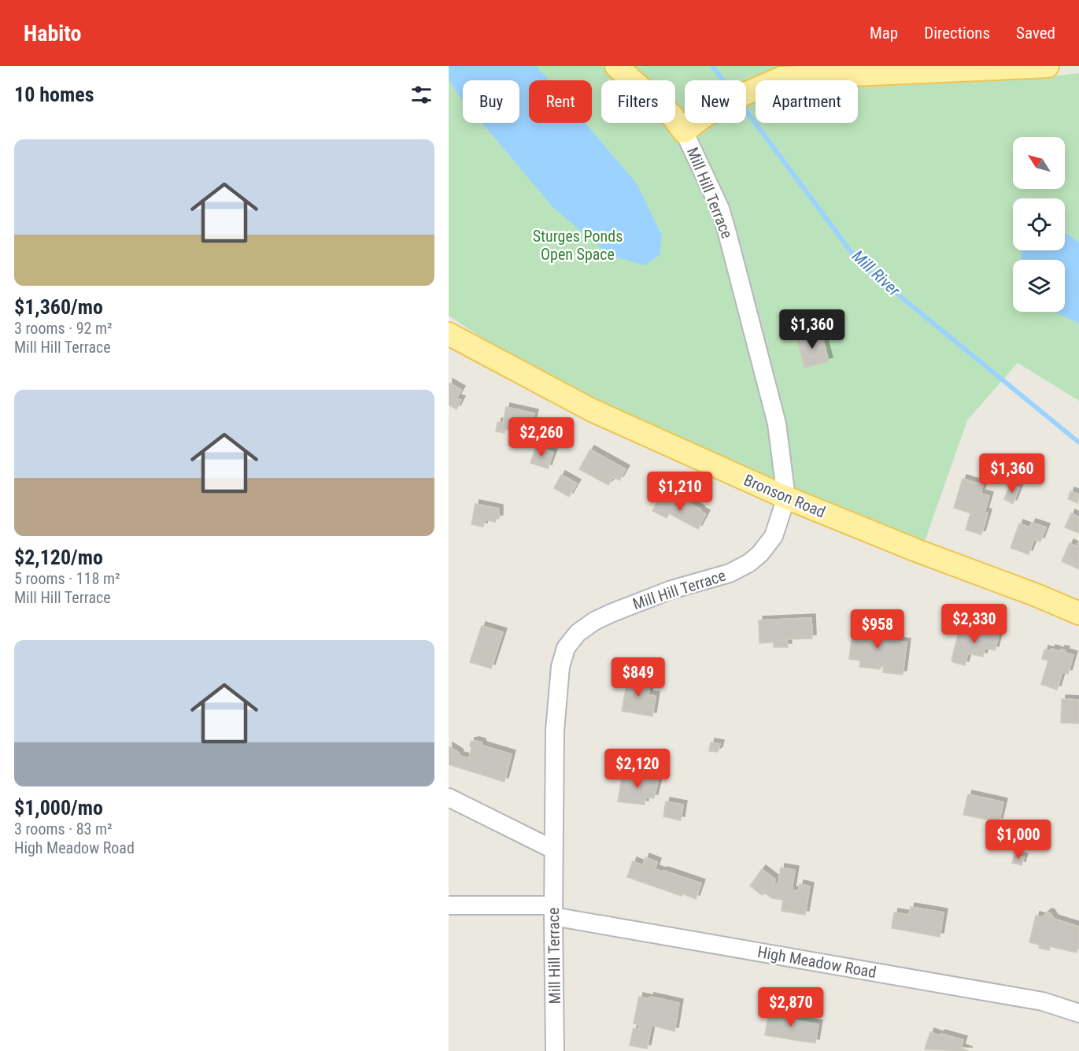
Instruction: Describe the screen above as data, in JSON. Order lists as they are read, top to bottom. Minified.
{"streets":{"main road":["Bronson Road"],"street":["Mill Hill Terrace","High Meadow Road"]},"crossings":[["Mill Hill Terrace","Bronson Road"],["Mill Hill Terrace","High Meadow Road"]],"water":["Mill River"],"parks":["Sturges Ponds Open Space"],"north":"top left","page":{"header":"Habito","nav":["Map","Directions","Saved"],"heading":"10 homes","chip":["Buy","Rent","Filters","New","Apartment"],"list":[{"name":"$1,360/mo","note":"3 rooms · 92 m² · Mill Hill Terrace"},{"name":"$2,120/mo","note":"5 rooms · 118 m² · Mill Hill Terrace"},{"name":"$1,000/mo","note":"3 rooms · 83 m² · High Meadow Road"}],"price":["$1,360","$2,260","$1,360","$1,210","$2,330","$958","$849","$2,120","$1,000","$2,870"]}}
